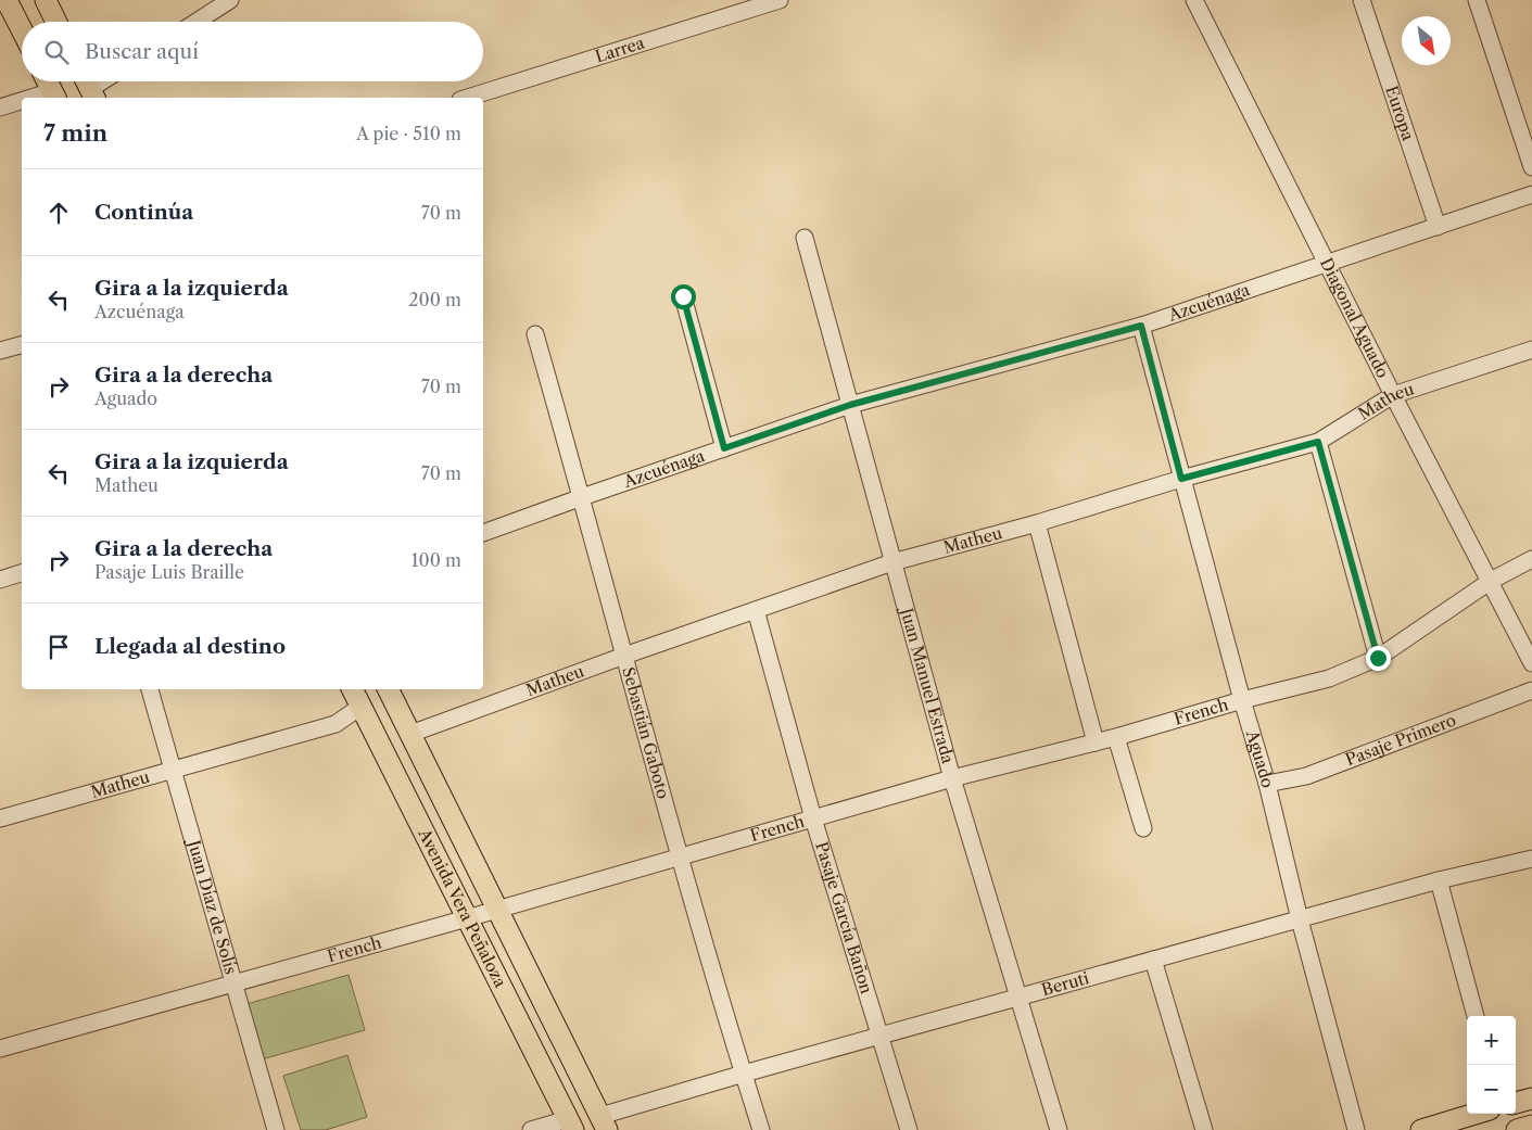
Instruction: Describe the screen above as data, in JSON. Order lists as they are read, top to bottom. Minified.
{"streets":{"main road":["Avenida Vera Peñaloza"],"street":["Larrea","Europa","Azcuénaga","Diagonal Aguado","Matheu","Juan Manuel Estrada","French","Sebastián Gaboto","Pasaje Primero","Aguado","Juan Díaz de Solís","Pasaje García Bañon","Beruti"]},"crossings":[["Europa","Azcuénaga"],["Azcuénaga","Diagonal Aguado"],["Azcuénaga","Juan Manuel Estrada"],["Azcuénaga","Sebastián Gaboto"],["Azcuénaga","Aguado"],["Diagonal Aguado","Matheu"],["Diagonal Aguado","French"],["Matheu","Juan Manuel Estrada"],["Matheu","Sebastián Gaboto"],["Matheu","Aguado"],["Matheu","Juan Díaz de Solís"],["Matheu","Avenida Vera Peñaloza"],["Matheu","Pasaje García Bañon"],["Juan Manuel Estrada","French"],["Juan Manuel Estrada","Beruti"],["French","Sebastián Gaboto"],["French","Aguado"],["French","Juan Díaz de Solís"],["French","Avenida Vera Peñaloza"],["French","Pasaje García Bañon"],["Sebastián Gaboto","Beruti"],["Pasaje Primero","Aguado"],["Aguado","Beruti"],["Avenida Vera Peñaloza","Beruti"],["Pasaje García Bañon","Beruti"]],"north":"bottom right","page":{"search":"Buscar aquí","heading":["7 min","A pie · 510 m"],"list":[["Continúa","70 m"],["Gira a la izquierda","Azcuénaga","200 m"],["Gira a la derecha","Aguado","70 m"],["Gira a la izquierda","Matheu","70 m"],["Gira a la derecha","Pasaje Luis Braille","100 m"],"Llegada al destino"],"map_buttons":["+","−"]}}
